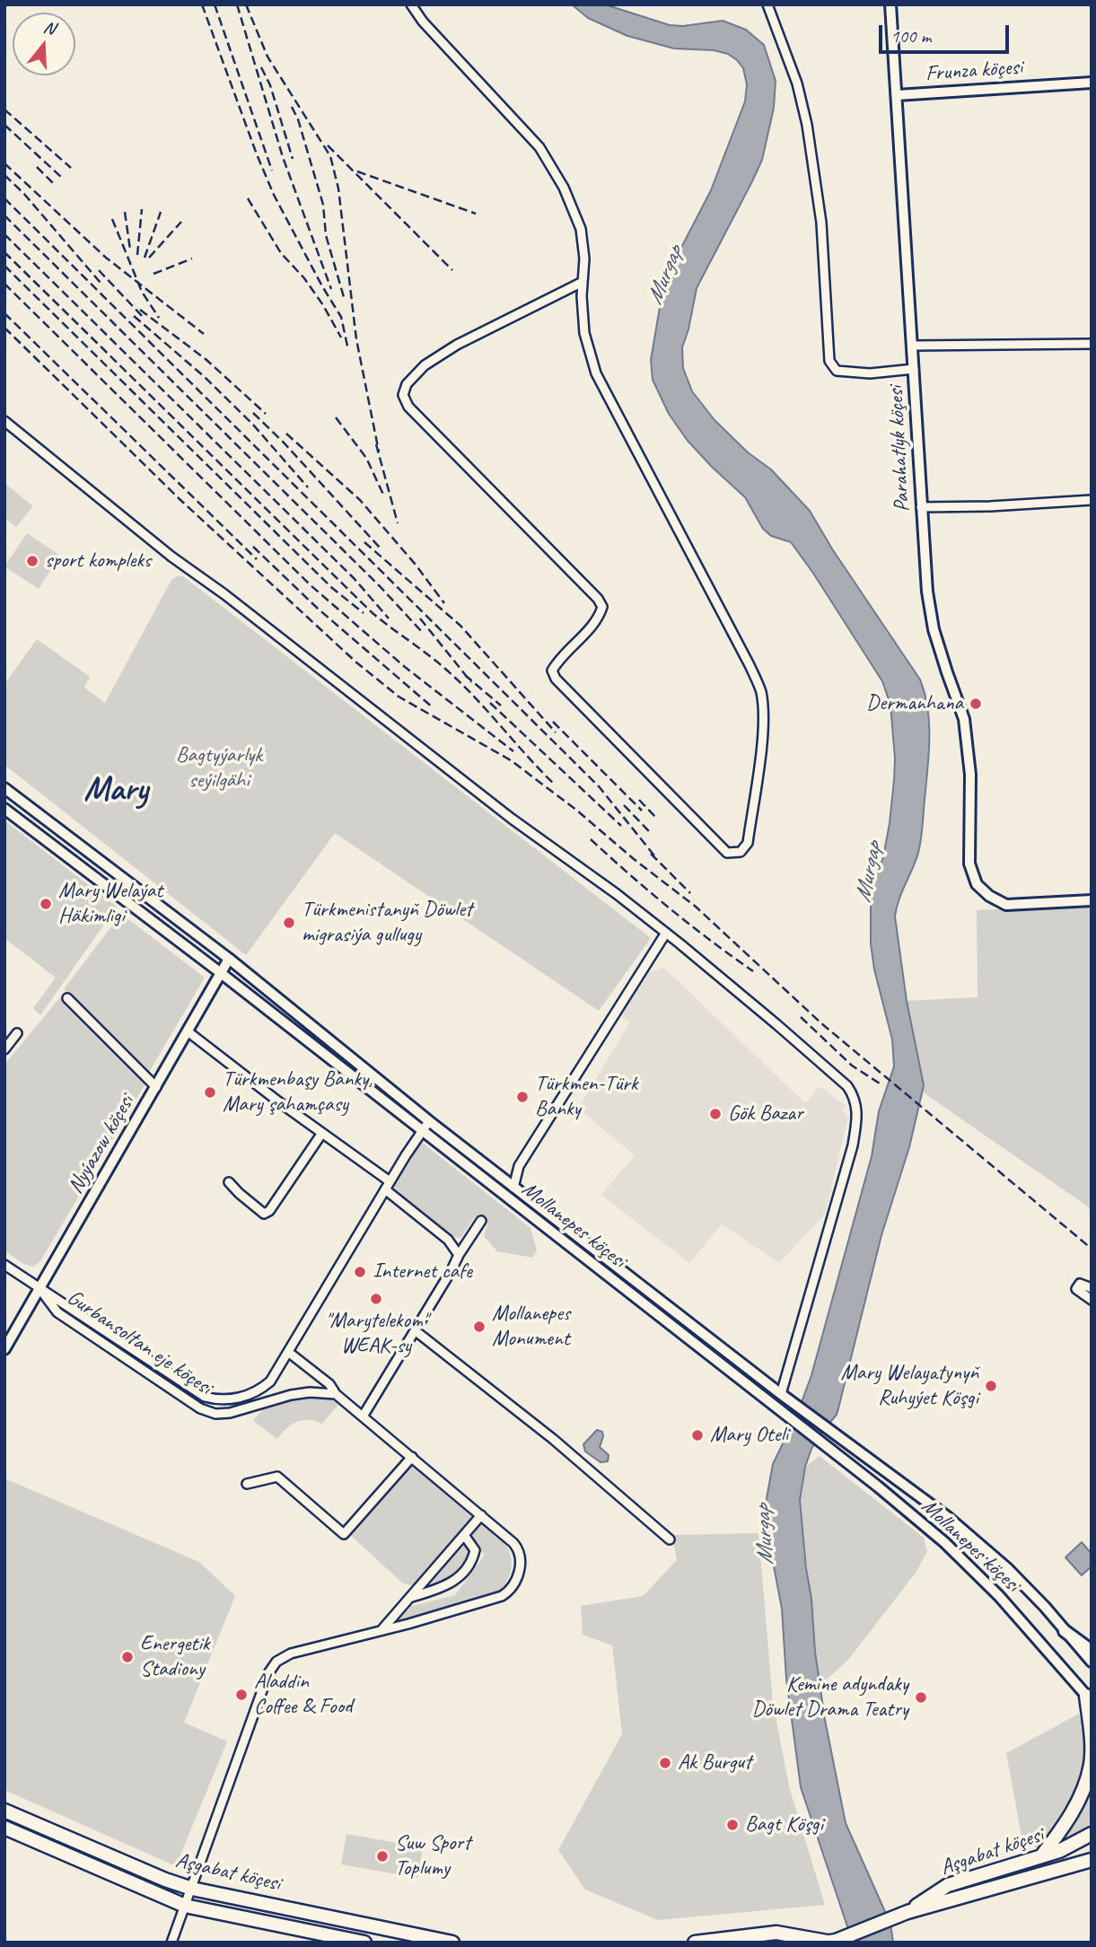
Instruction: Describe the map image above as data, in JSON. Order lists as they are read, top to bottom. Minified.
{"streets":{"main road":["Aşgabat köçesi"],"street":["Frunza köçesi","Parahatlyk köçesi","Nyýazow köçesi","Mollanepes köçesi","Gurbansoltan eje köçesi"]},"crossings":[["Frunza köçesi","Parahatlyk köçesi"],["Nyýazow köçesi","Mollanepes köçesi"],["Nyýazow köçesi","Gurbansoltan eje köçesi"],["Mollanepes köçesi","Gurbansoltan eje köçesi"]],"districts":["Mary"],"water":["Murgap"],"parks":["Bagtyýarlyk seýilgähi"],"places":["sport kompleks","Dermanhana","Mary Welaýat Häkimligi","Türkmenistanyň Döwlet migrasiýa gullugy","Türkmenbaşy Banky, Mary şahamçasy","Türkmen-Türk Banky","Gök Bazar","Internet cafe","\"Marytelekom\" WEAK-sy","Mollanepes Monument","Mary Welayatynyň Ruhyýet Köşgi","Mary Oteli","Energetik Stadiony","Aladdin Coffee & Food","Kemine adyndaky Döwlet Drama Teatry","Ak Burgut","Bagt Köşgi","Suw Sport Toplumy"],"scale_bar":"100 m","north":"top"}
